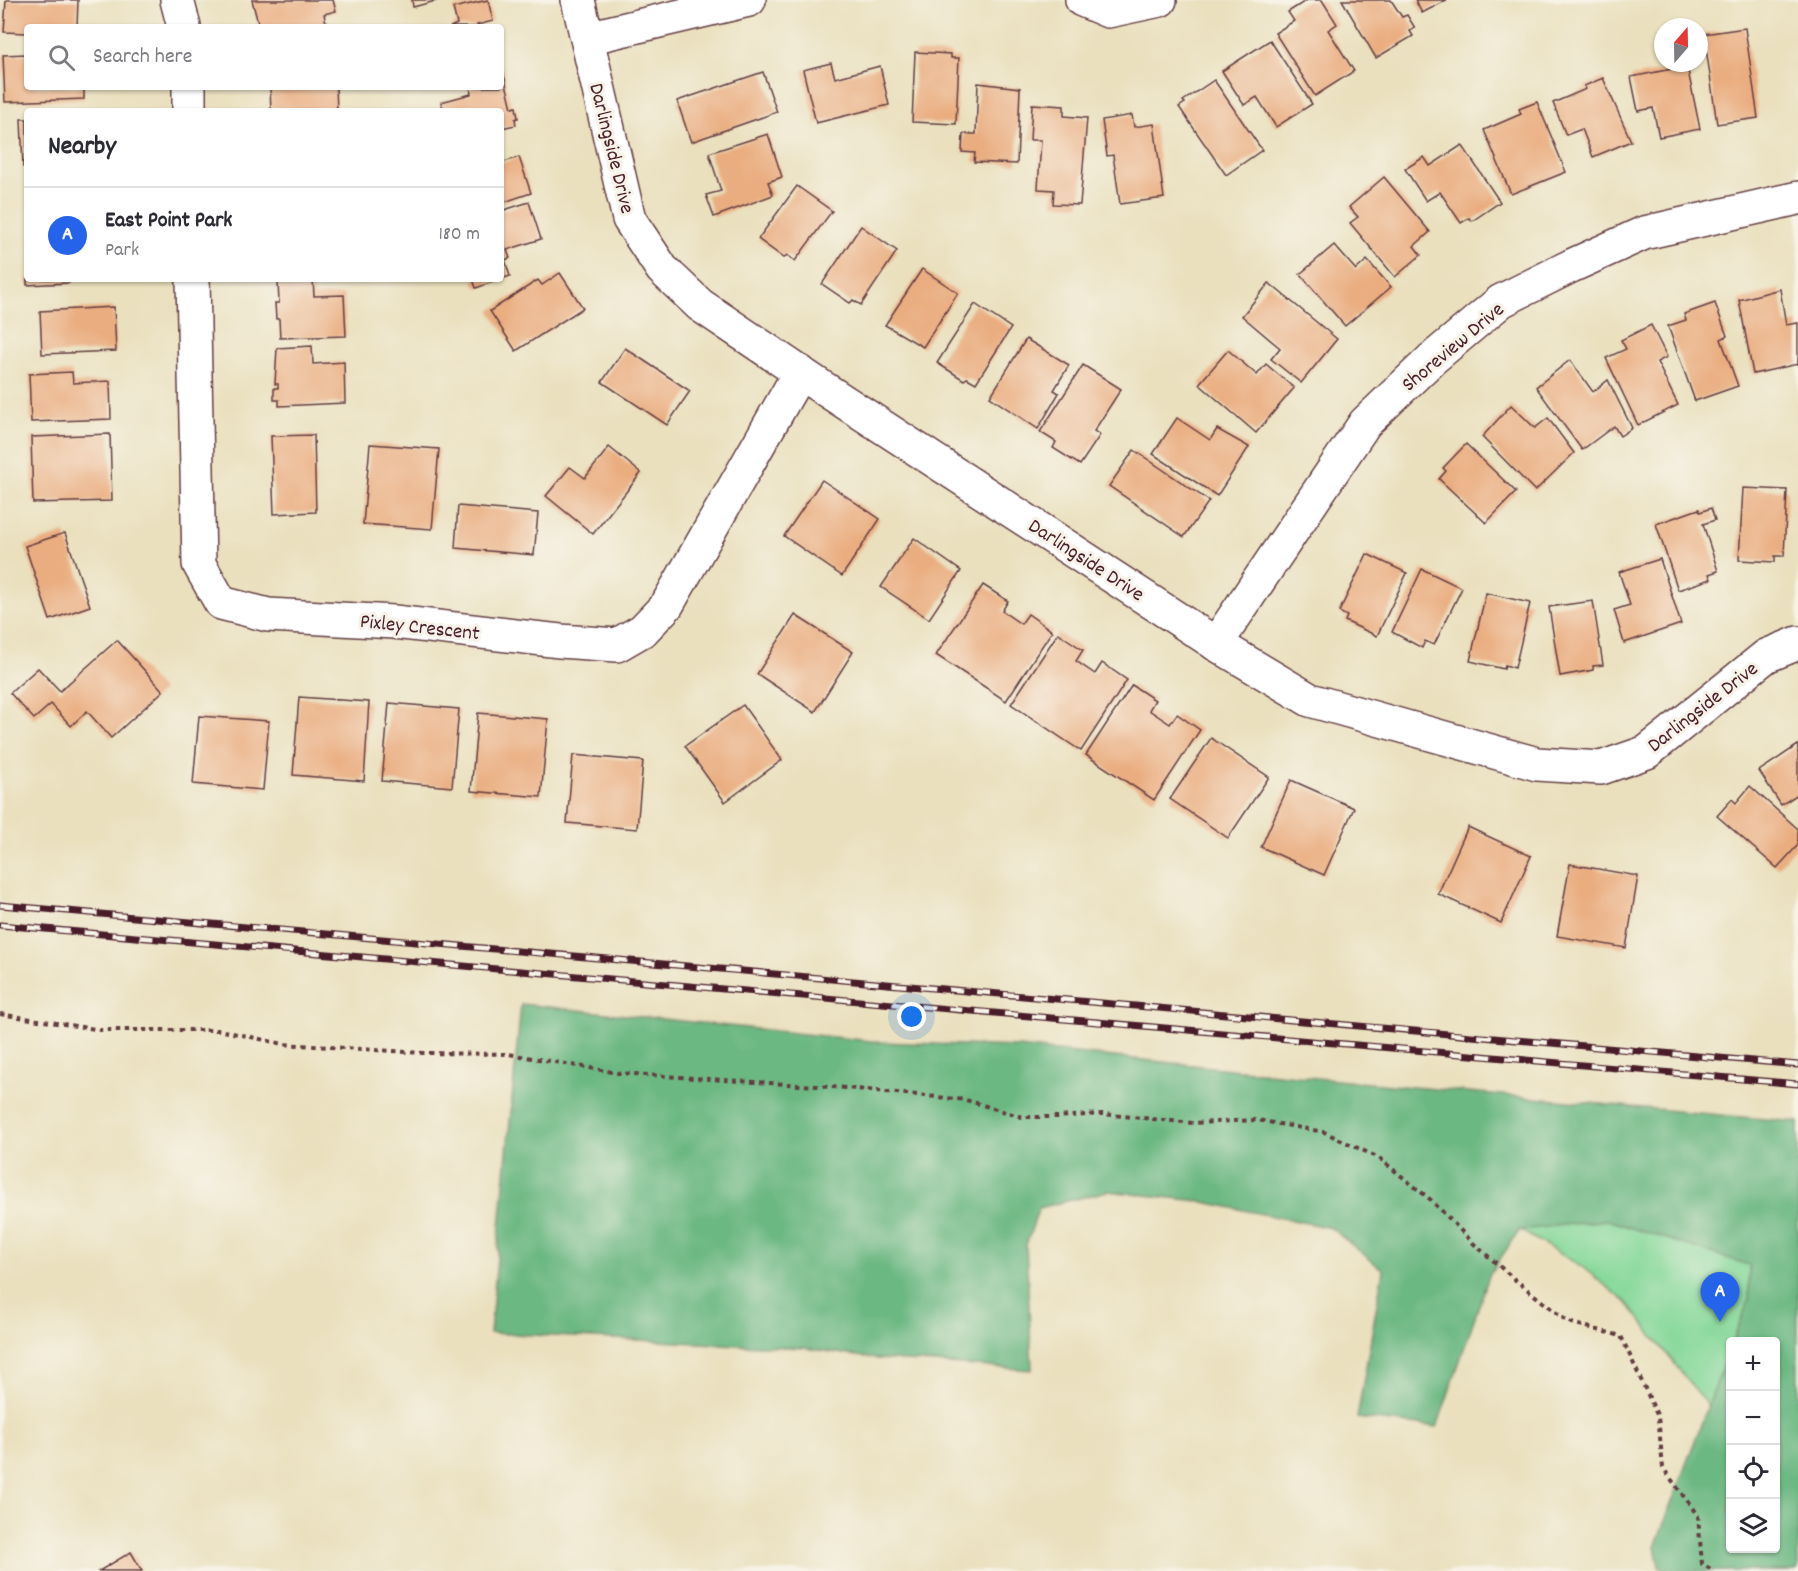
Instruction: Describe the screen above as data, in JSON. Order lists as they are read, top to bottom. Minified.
{"streets":{"street":["Darlingside Drive","Shoreview Drive","Pixley Crescent"]},"crossings":[["Darlingside Drive","Shoreview Drive"],["Darlingside Drive","Pixley Crescent"]],"north":"top","page":{"search":"Search here","heading":"Nearby","list":[{"mark":"A","name":"East Point Park","note":"Park","value":"180 m"}],"pins":"A","map_buttons":["+","−"]}}
